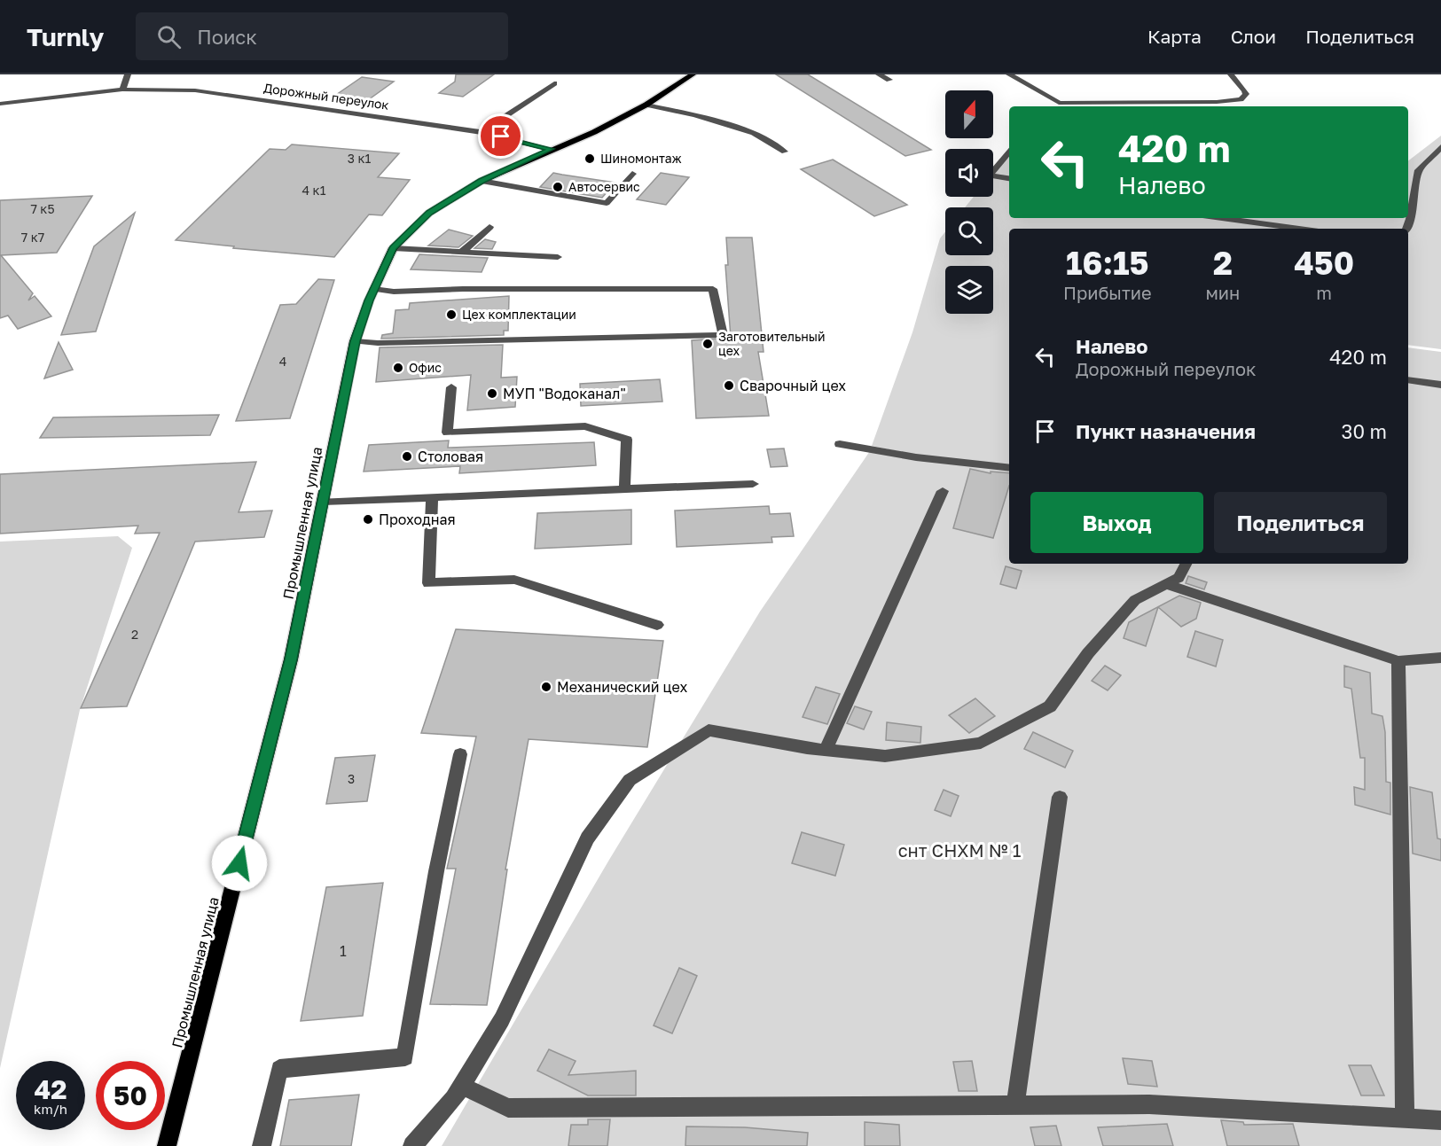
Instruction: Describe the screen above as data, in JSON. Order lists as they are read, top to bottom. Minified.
{"streets":{"main road":["Промышленная улица"],"street":["Дорожный переулок"]},"crossings":[["Дорожный переулок","Промышленная улица"]],"parks":["снт СНХМ № 1"],"places":["Шиномонтаж","Автосервис","Цех комплектации","Заготовительный цех","Офис","Сварочный цех","МУП \"Водоканал\"","Столовая","Проходная","Механический цех"],"house_numbers":["3 к1","4 к1","7 к5","7 к7","4","2","3","1"],"north":"top","page":{"header":"Turnly","search":"Поиск","nav":["Карта","Слои","Поделиться"],"turn":["420 m","Налево"],"eta":["16:15","Прибытие","2","мин","450","m"],"list":[{"name":"Налево","note":"Дорожный переулок","value":"420 m"},{"name":"Пункт назначения","value":"30 m"}],"buttons":["Выход","Поделиться"],"speed":"42 km/h","limit":"50"}}
